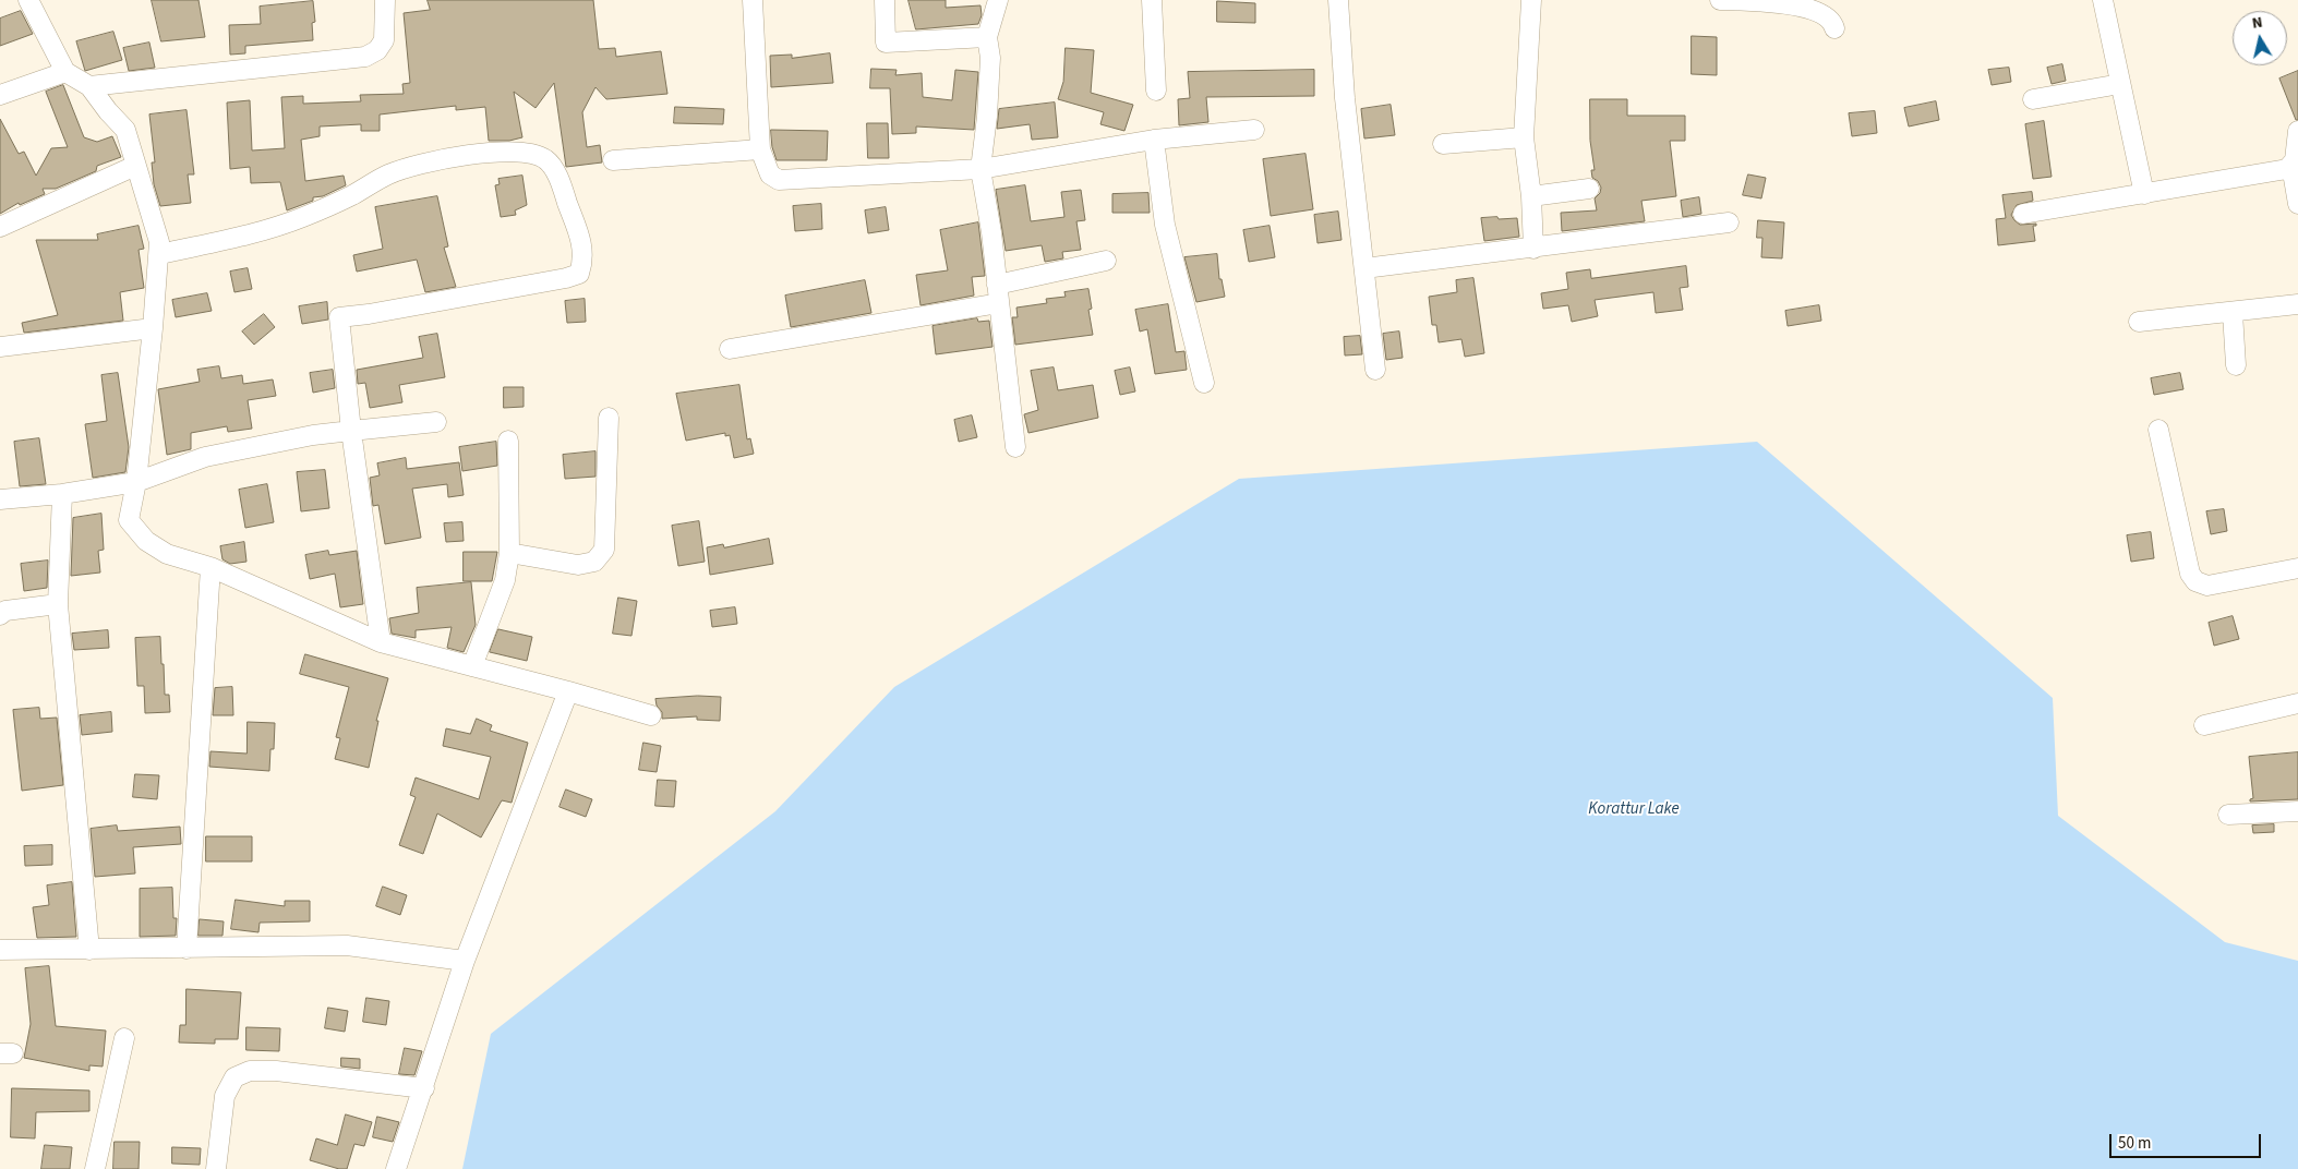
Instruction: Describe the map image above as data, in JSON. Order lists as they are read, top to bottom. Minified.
{"water":["Korattur Lake"],"scale_bar":"50 m","north":"top"}
